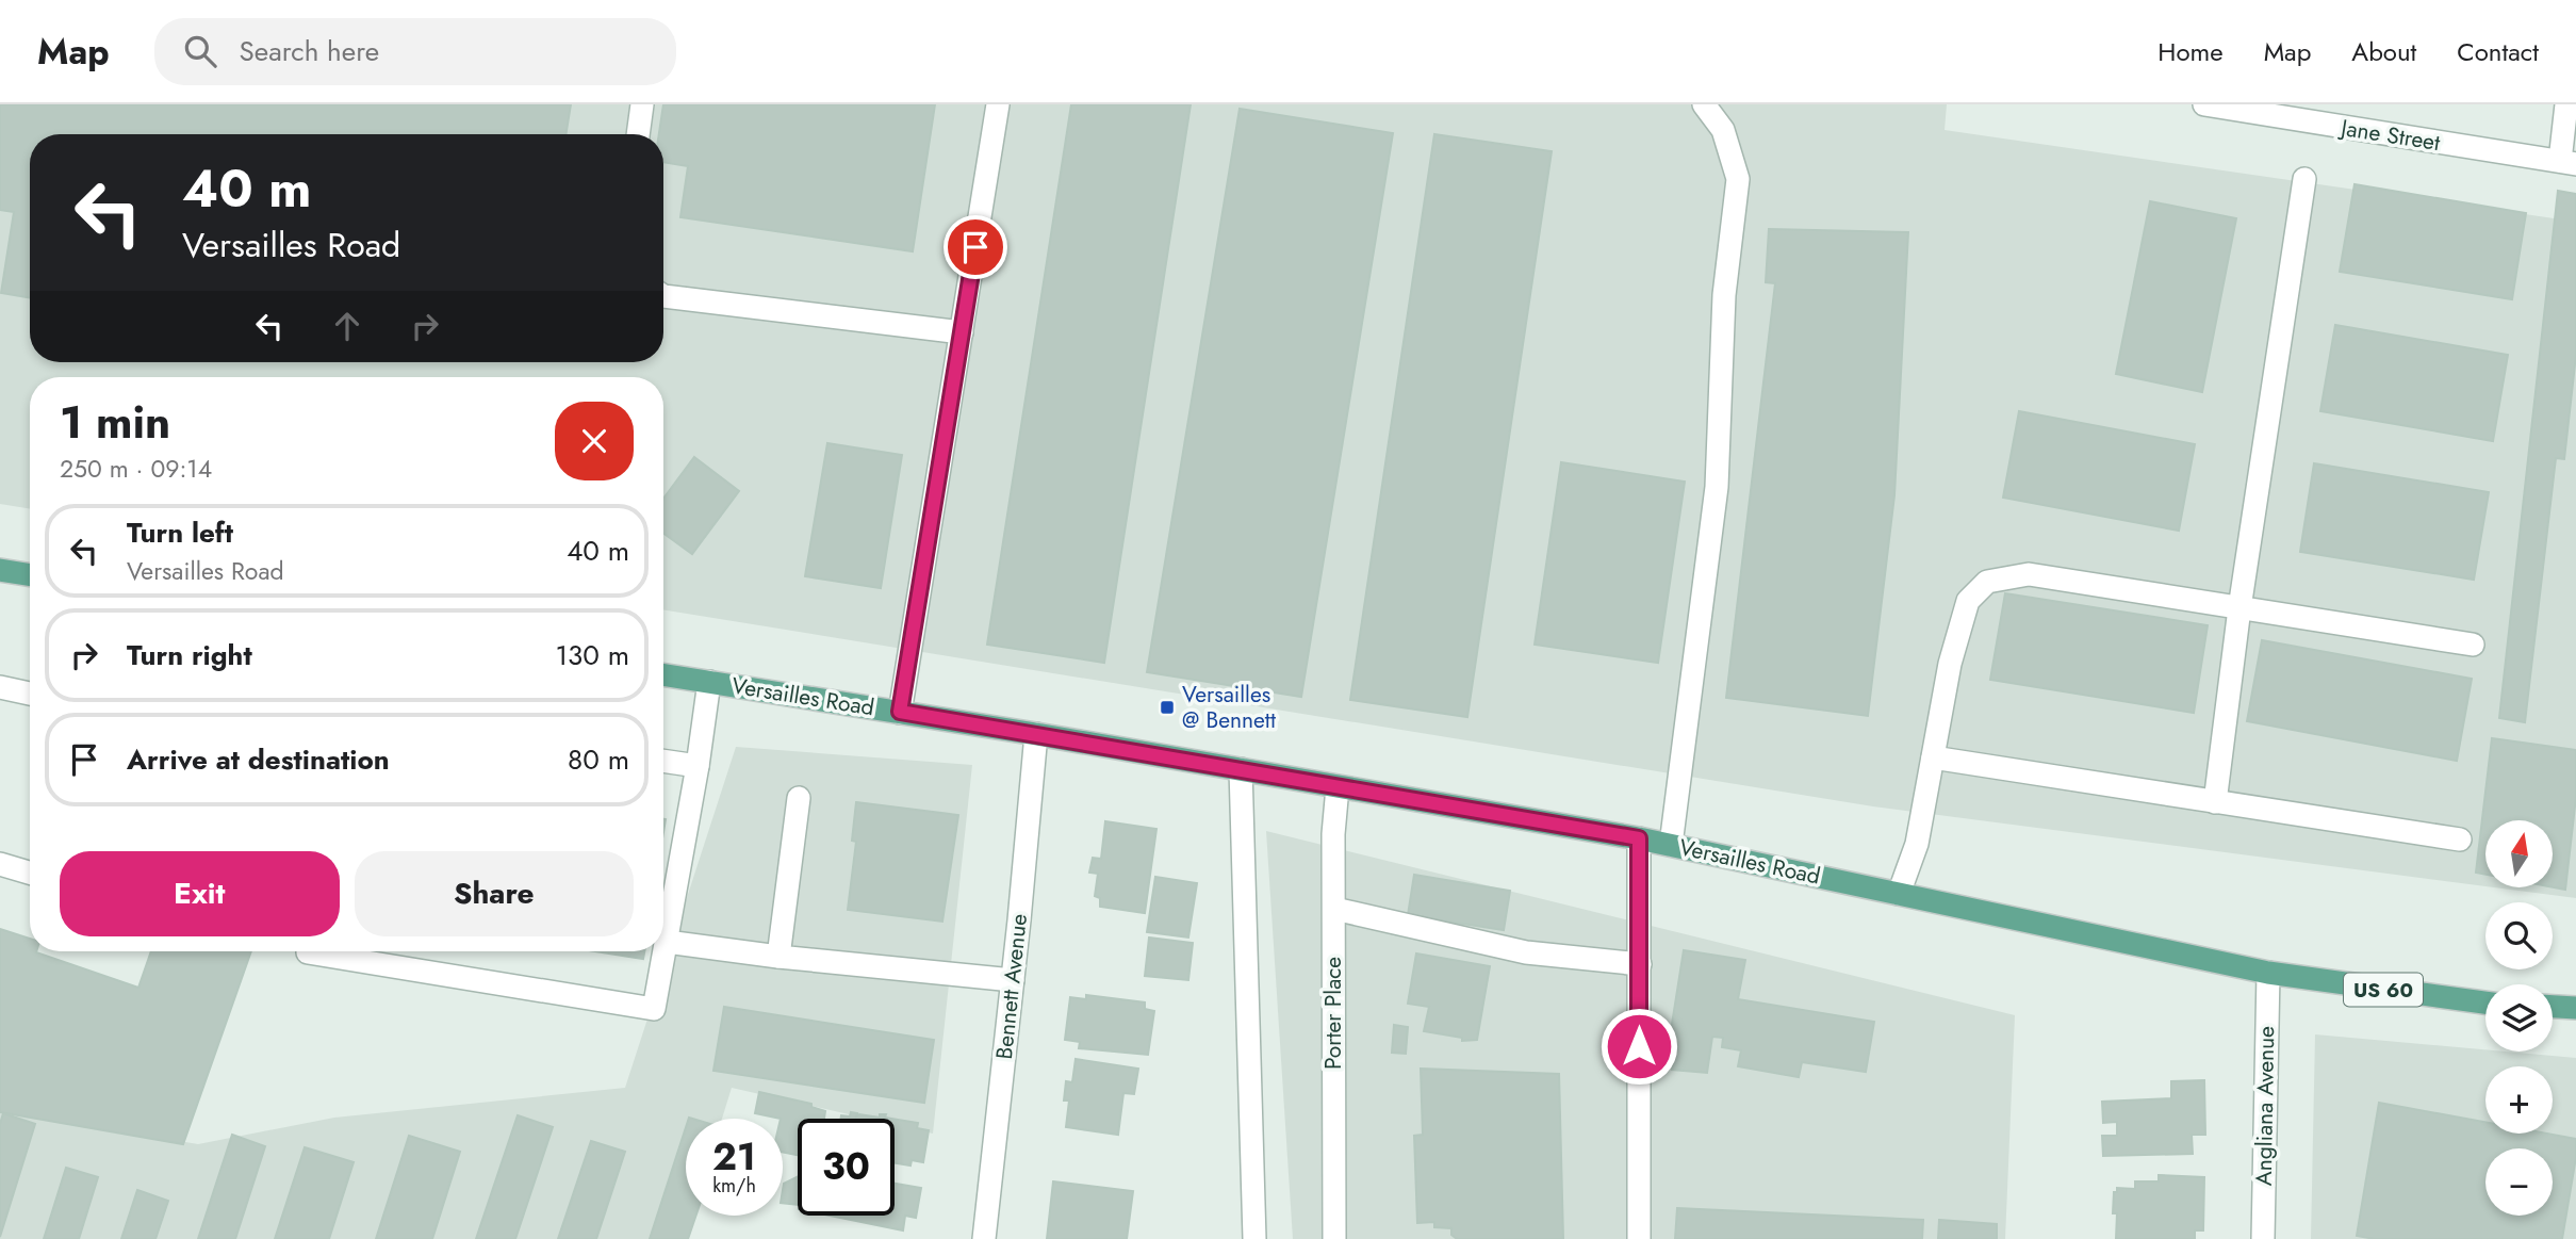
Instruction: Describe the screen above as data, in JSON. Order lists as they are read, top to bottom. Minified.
{"streets":{"main road":["Versailles Road","US 60"],"street":["Jane Street","Bennett Avenue","Porter Place","Angliana Avenue"]},"crossings":[["Versailles Road","Bennett Avenue"],["Versailles Road","US 60"],["Versailles Road","Porter Place"],["Versailles Road","Angliana Avenue"],["US 60","Angliana Avenue"]],"places":{"transit":["Versailles @ Bennett"]},"north":"top","page":{"header":"Map","search":"Search here","nav":["Home","Map","About","Contact"],"turn":["40 m","Versailles Road"],"heading":["1 min","250 m · 09:14"],"list":[{"name":"Turn left","note":"Versailles Road","value":"40 m"},{"name":"Turn right","value":"130 m"},{"name":"Arrive at destination","value":"80 m"}],"map_buttons":["+","−"],"buttons":["Exit","Share"],"speed":"21 km/h","limit":"30"}}
